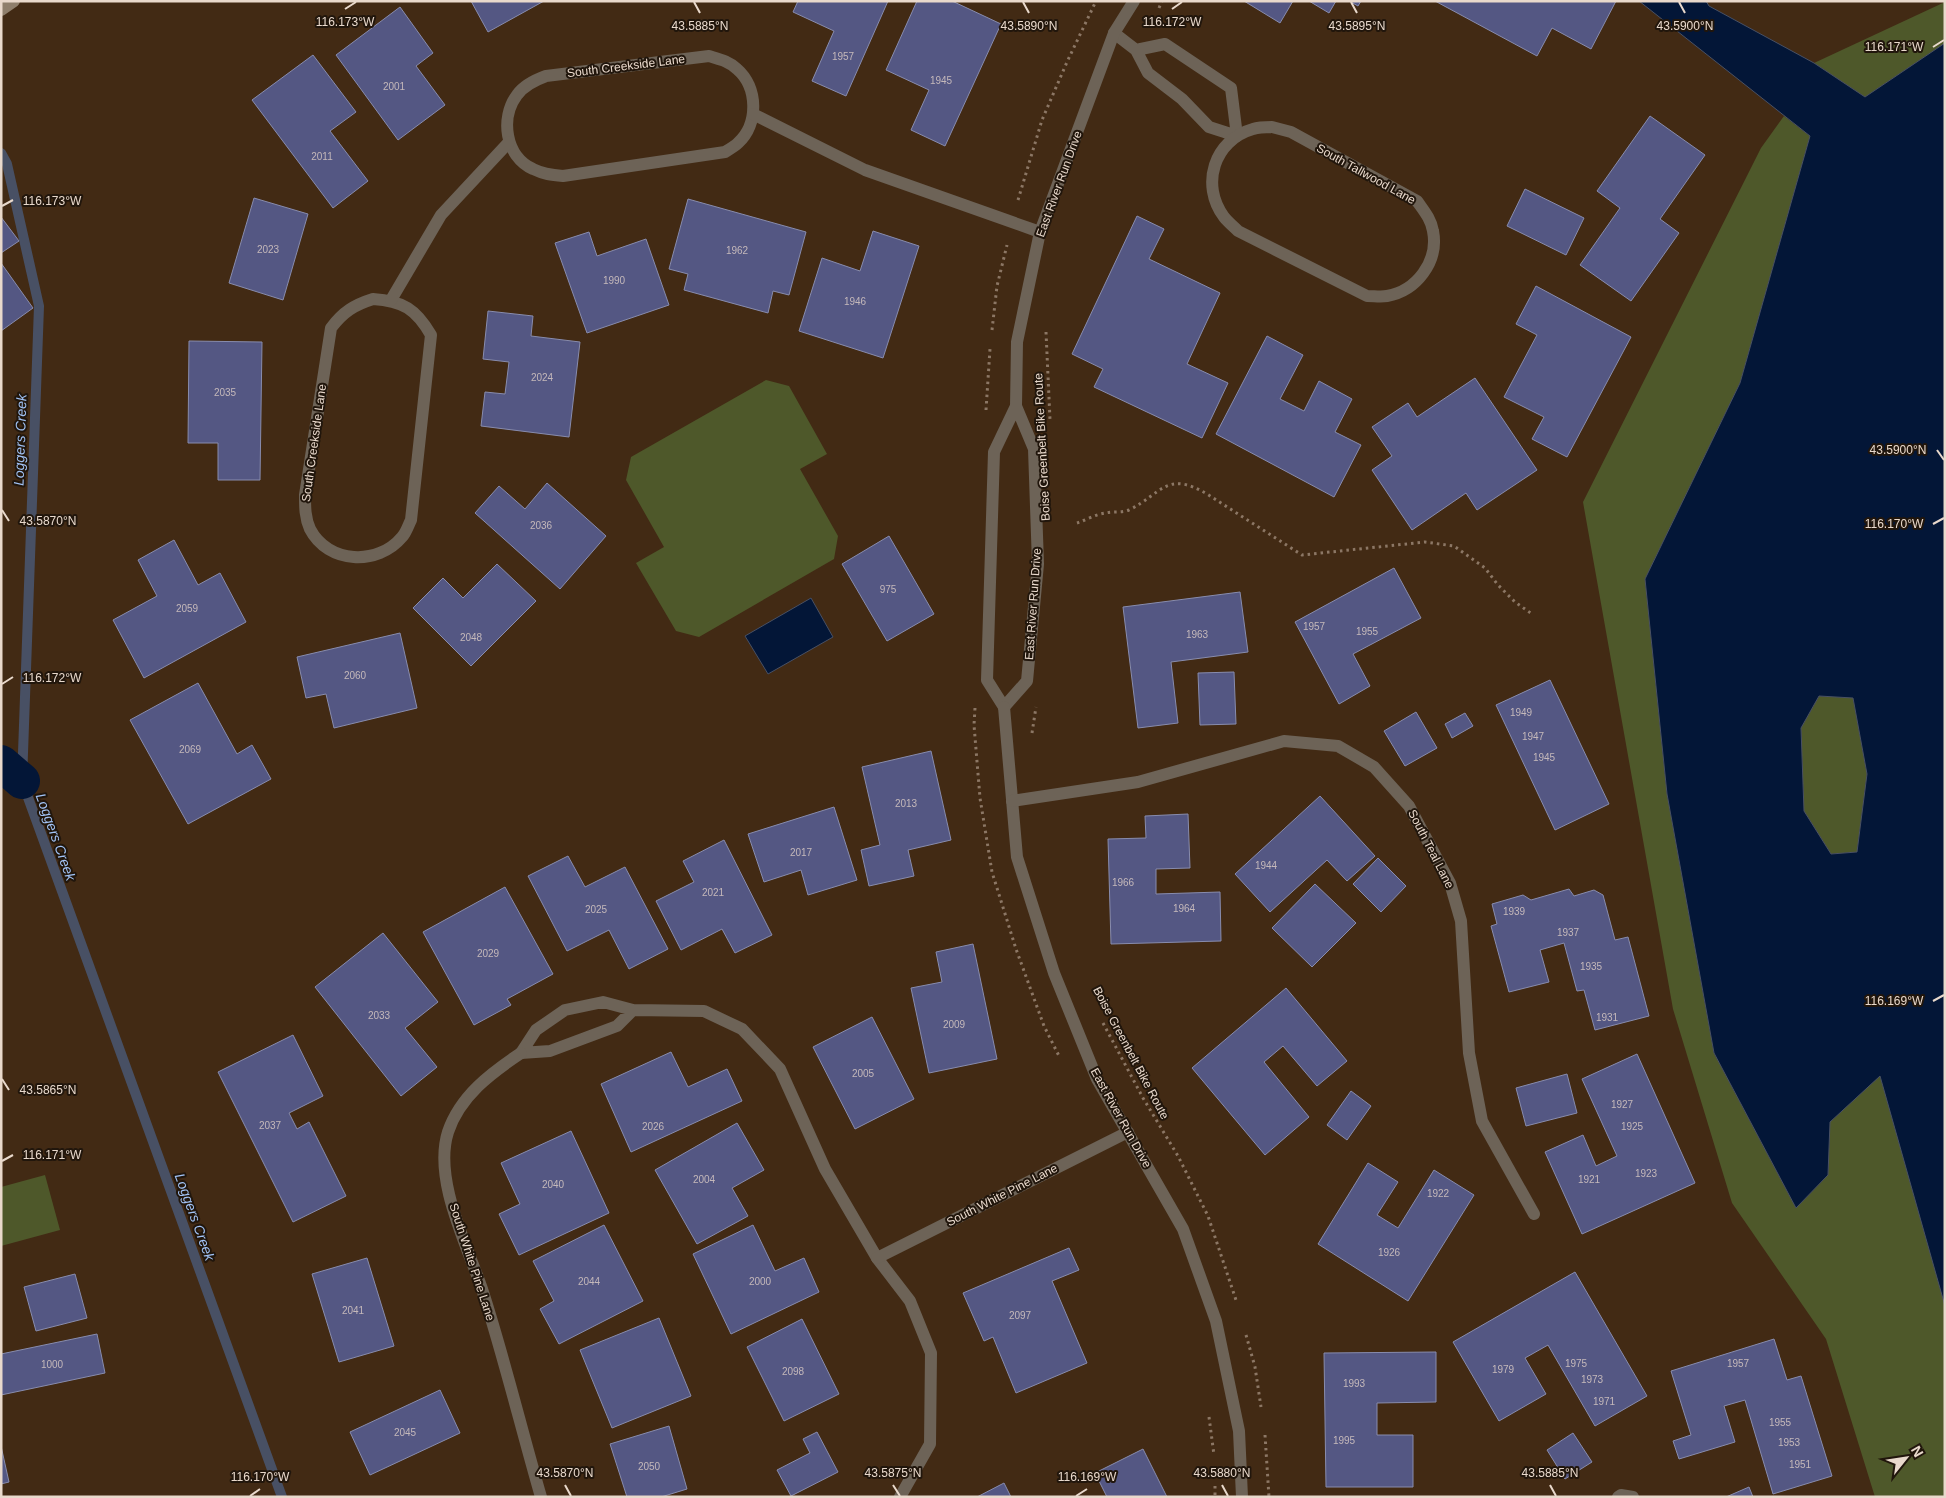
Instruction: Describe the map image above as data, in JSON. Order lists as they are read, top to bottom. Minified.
{"streets":{"street":["South Creekside Lane","South Tallwood Lane","East River Run Drive","South Teal Lane","South White Pine Lane"],"path":["Boise Greenbelt Bike Route"]},"crossings":[["East River Run Drive","South Teal Lane"],["East River Run Drive","South White Pine Lane"]],"water":["Loggers Creek"],"house_numbers":["1957","1945","2001","2011","2023","1962","1990","1946","2024","2035","2036","975","2059","1957","1955","1963","2048","2060","1949","1947","2069","1945","2013","2017","1944","1966","2021","1964","2025","1939","1937","2029","1935","2033","1931","2009","2005","1927","2037","2026","1925","1923","2004","1921","2040","1922","1926","2044","2000","2041","2097","1975","1957","1000","1979","2098","1973","1993","1971","1955","2045","1995","1953","1951","2050"],"north":"top right","coordinates":["116.173°W","116.172°W","43.5885°N","43.5890°N","43.5895°N","43.5900°N","116.171°W","43.5870°N","116.170°W","116.169°W","43.5865°N","43.5875°N","43.5880°N"]}
